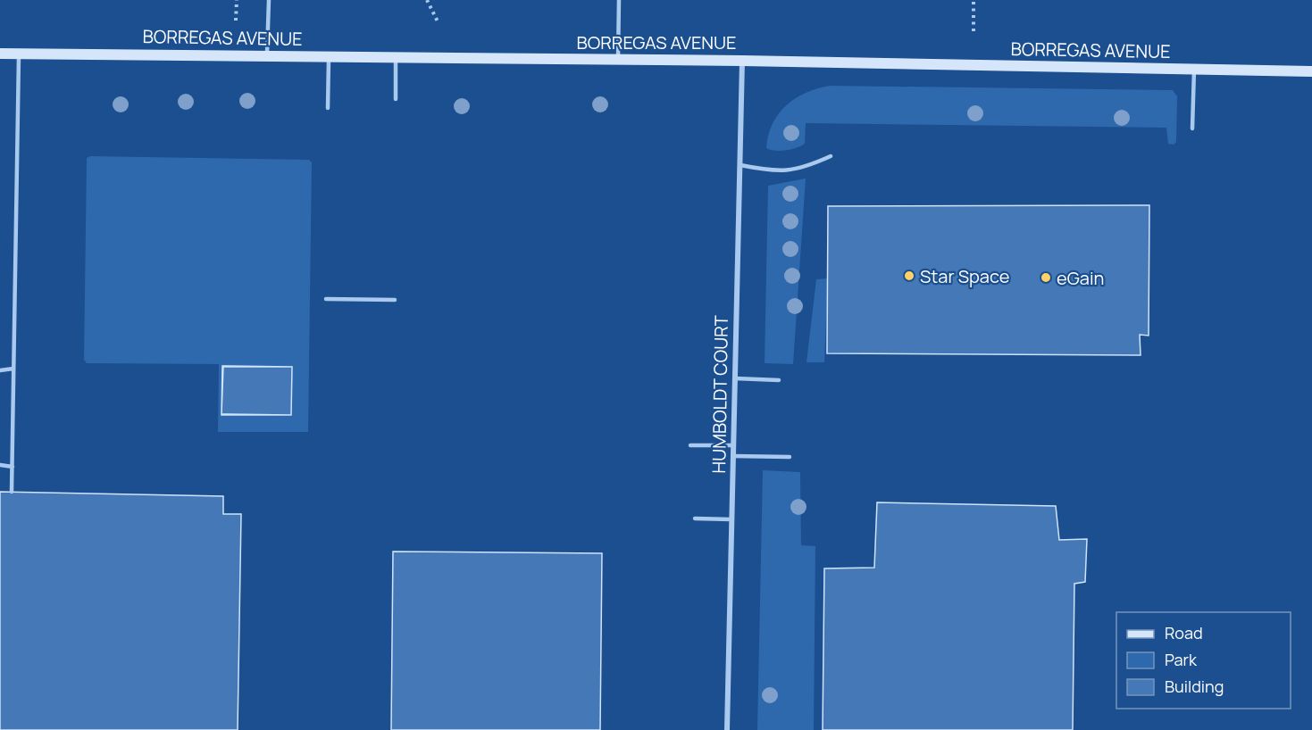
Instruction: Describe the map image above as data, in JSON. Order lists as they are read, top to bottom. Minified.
{"streets":{"street":["BORREGAS AVENUE","HUMBOLDT COURT"]},"crossings":[["BORREGAS AVENUE","HUMBOLDT COURT"]],"places":["Star Space","eGain"],"legend":["Road","Park","Building"]}
